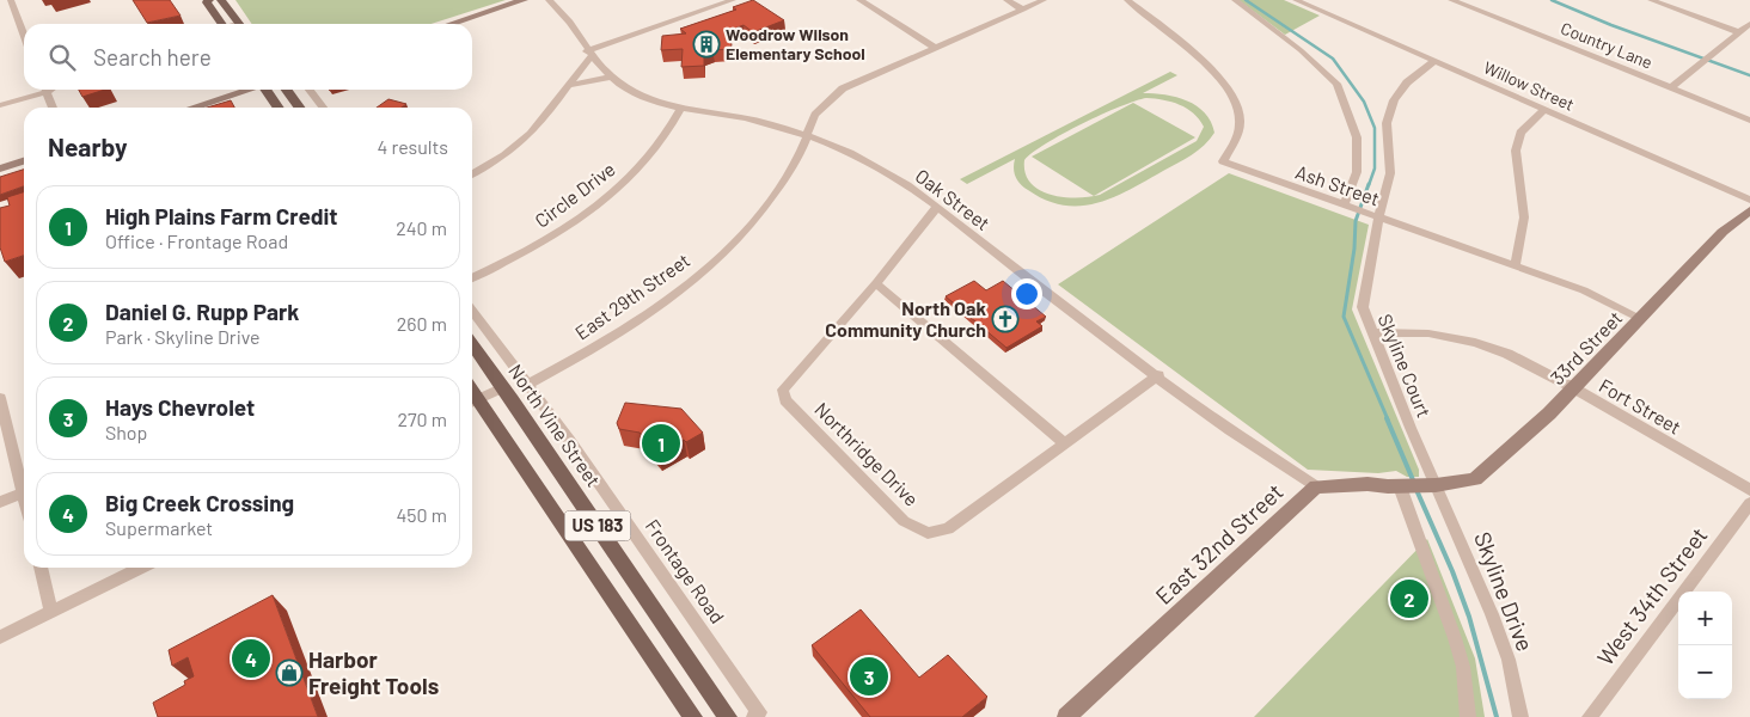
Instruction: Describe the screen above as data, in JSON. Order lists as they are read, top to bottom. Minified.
{"streets":{"main road":["North Vine Street","US 183"],"street":["Country Lane","Willow Street","Ash Street","Circle Drive","Oak Street","East 29th Street","33rd Street","Skyline Court","Fort Street","Northridge Drive","East 32nd Street","Frontage Road","Skyline Drive","West 34th Street"]},"crossings":[["Willow Street","Skyline Court"],["Ash Street","33rd Street"],["Ash Street","Skyline Court"],["Circle Drive","Oak Street"],["Oak Street","East 29th Street"],["Oak Street","Northridge Drive"],["Oak Street","East 32nd Street"],["East 29th Street","Frontage Road"],["33rd Street","Skyline Court"],["33rd Street","Fort Street"],["33rd Street","Skyline Drive"],["Skyline Court","Fort Street"],["Skyline Court","Skyline Drive"]],"places":{"building":["Woodrow Wilson Elementary School"],"church":["North Oak Community Church"],"shop":["Harbor Freight Tools"]},"page":{"search":"Search here","heading":["Nearby","4 results"],"list":[{"mark":"1","name":"High Plains Farm Credit","note":"Office · Frontage Road","value":"240 m"},{"mark":"2","name":"Daniel G. Rupp Park","note":"Park · Skyline Drive","value":"260 m"},{"mark":"3","name":"Hays Chevrolet","note":"Shop","value":"270 m"},{"mark":"4","name":"Big Creek Crossing","note":"Supermarket","value":"450 m"}],"pins":["1","2","4","3"],"map_buttons":["+","−"]}}
